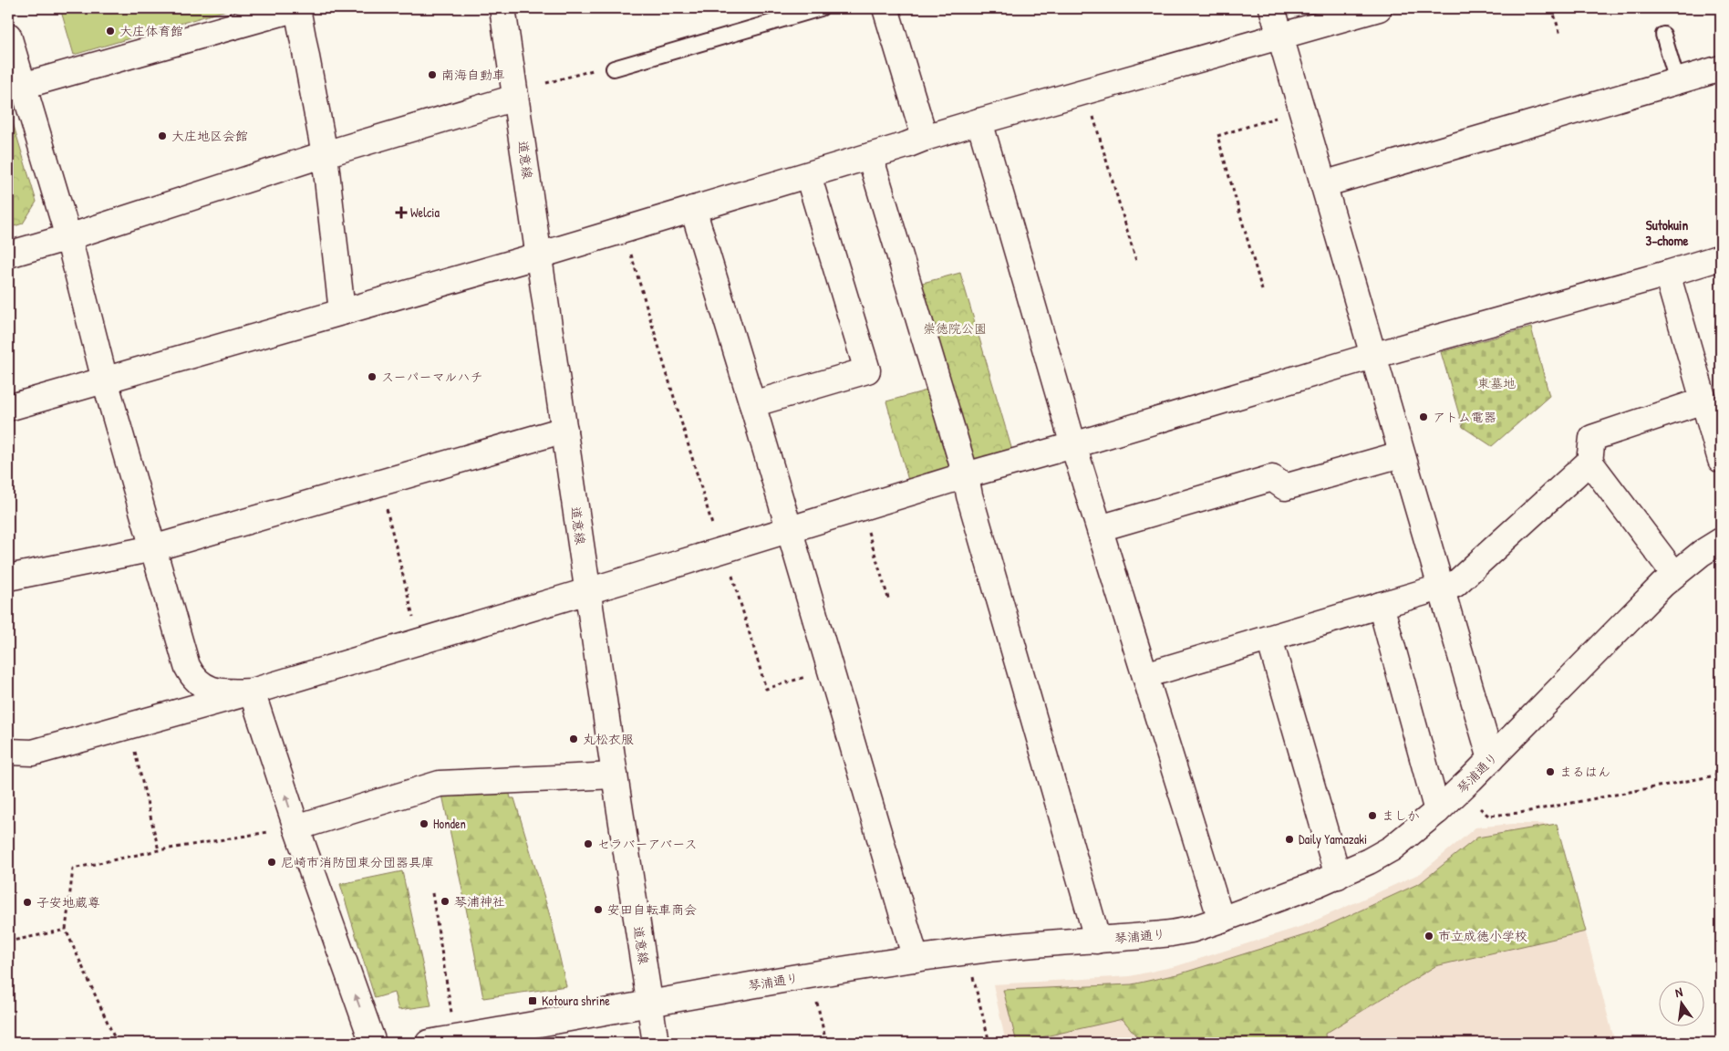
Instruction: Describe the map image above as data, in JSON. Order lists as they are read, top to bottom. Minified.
{"streets":{"street":["道意線","琴浦通り"]},"crossings":[["道意線","琴浦通り"]],"districts":["Sutokuin 3-chome"],"parks":["崇徳院公園","東墓地"],"places":{"other":["大庄体育館","南海自動車","大庄地区会館","スーパーマルハチ","アトム電器","丸松衣服","まるはん","ましか","Honden","Daily Yamazaki","セラバーアバース","尼崎市消防団東分団器具庫","琴浦神社","子安地蔵尊","安田自転車商会","市立成徳小学校"],"health":["Welcia"],"transit":["Kotoura shrine"]},"north":"top"}
